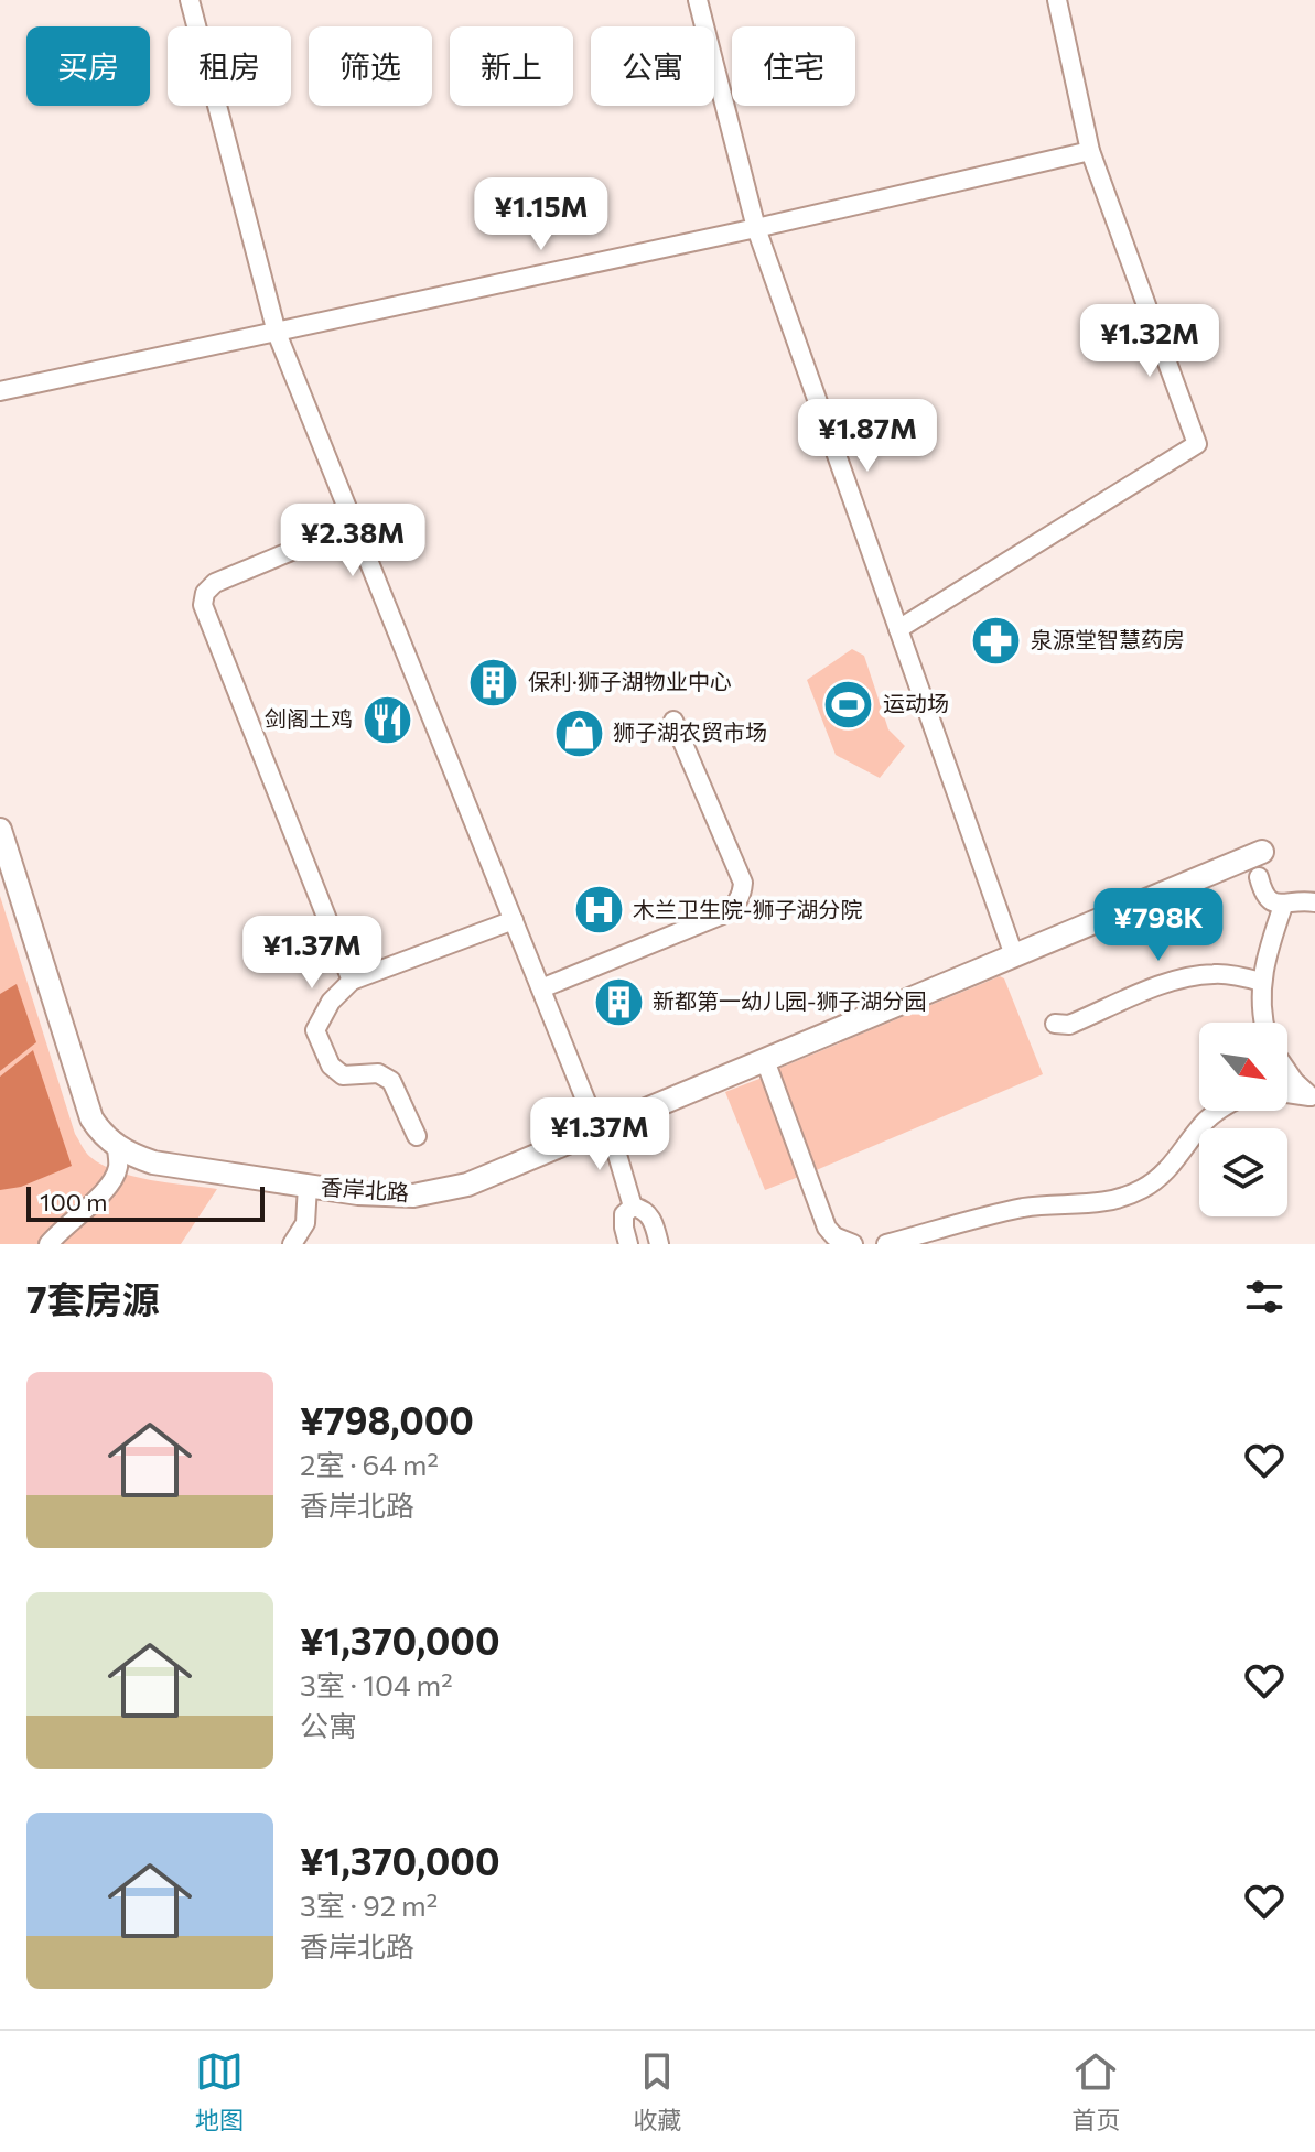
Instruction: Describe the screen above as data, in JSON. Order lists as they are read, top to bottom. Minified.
{"streets":{"street":["香岸北路"]},"places":{"pharmacy":["泉源堂智慧药房"],"building":["保利·狮子湖物业中心","新都第一幼儿园-狮子湖分园"],"sports":["运动场"],"restaurant":["剑阁土鸡"],"shop":["狮子湖农贸市场"],"hospital":["木兰卫生院-狮子湖分院"]},"scale_bar":"100 m","north":"bottom right","page":{"chip":["买房","租房","筛选","新上","公寓","住宅"],"price":["¥1.15M","¥1.32M","¥1.87M","¥2.38M","¥798K","¥1.37M","¥1.37M"],"scale":"100 m","heading":"7套房源","list":[{"name":"¥798,000","note":"2室 · 64 m² · 香岸北路"},{"name":"¥1,370,000","note":"3室 · 104 m² · 公寓"},{"name":"¥1,370,000","note":"3室 · 92 m² · 香岸北路"}],"tabs":["地图","收藏","首页"]}}
